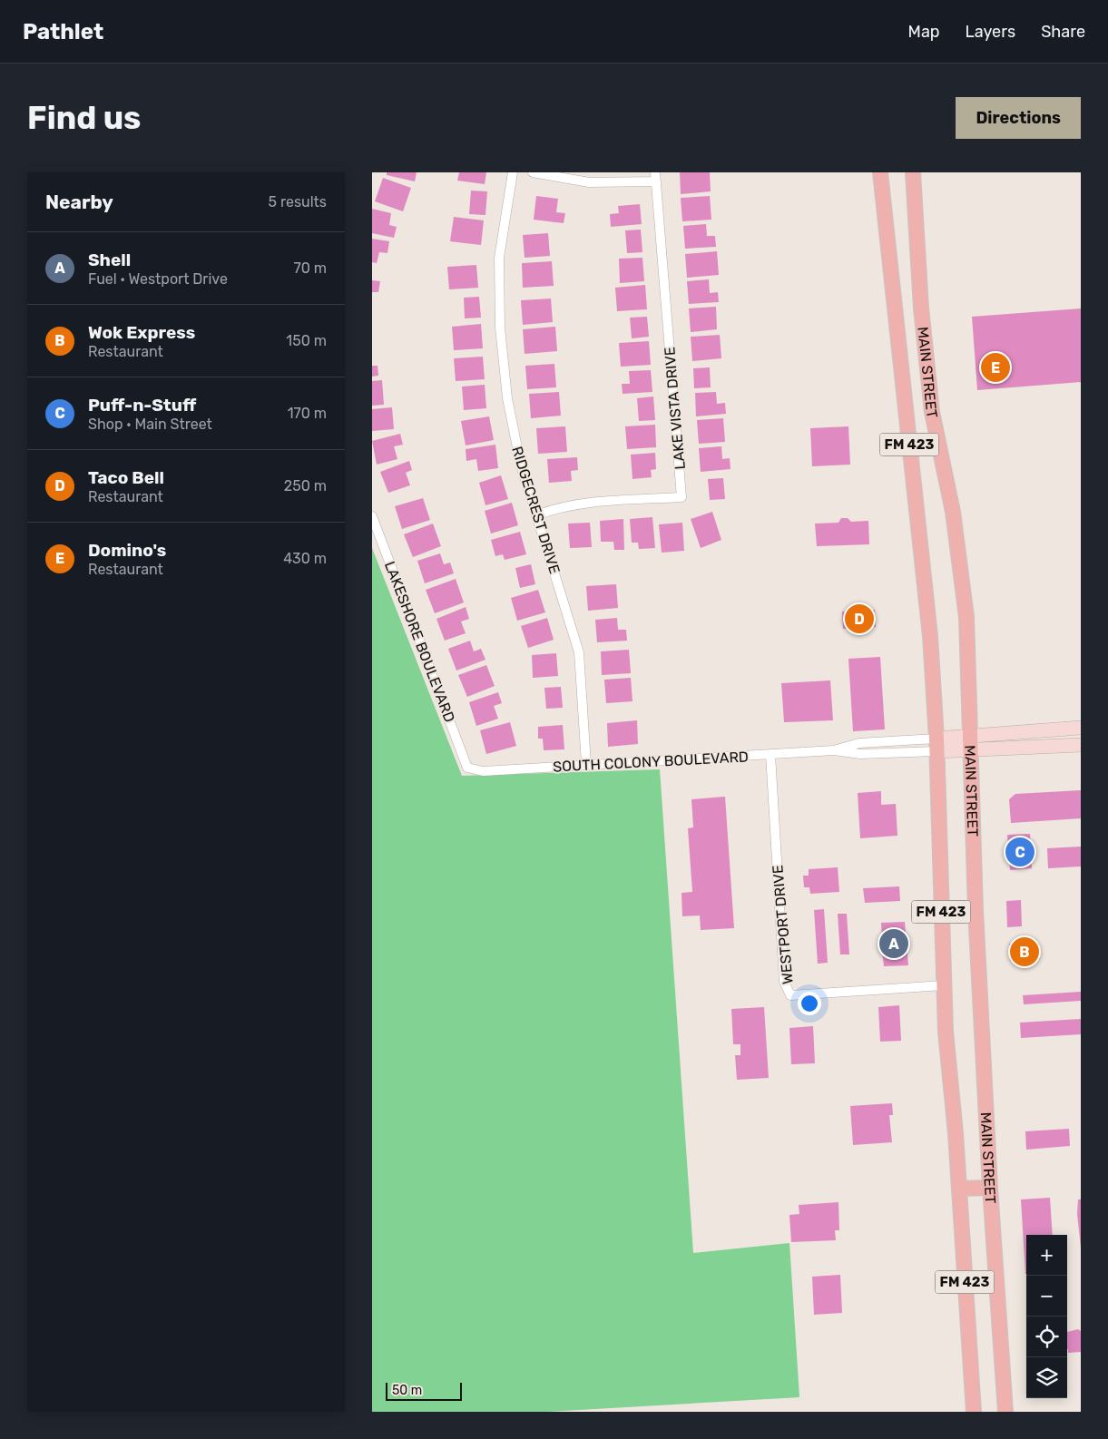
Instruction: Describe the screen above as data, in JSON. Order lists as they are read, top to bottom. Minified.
{"streets":{"main road":["MAIN STREET","FM 423","SOUTH COLONY BOULEVARD"],"street":["LAKE VISTA DRIVE","RIDGECREST DRIVE","LAKESHORE BOULEVARD","WESTPORT DRIVE"]},"crossings":[["MAIN STREET","SOUTH COLONY BOULEVARD"],["MAIN STREET","WESTPORT DRIVE"],["LAKE VISTA DRIVE","RIDGECREST DRIVE"],["RIDGECREST DRIVE","SOUTH COLONY BOULEVARD"],["LAKESHORE BOULEVARD","SOUTH COLONY BOULEVARD"],["SOUTH COLONY BOULEVARD","WESTPORT DRIVE"]],"scale_bar":"50 m","page":{"header":"Pathlet","nav":["Map","Layers","Share"],"buttons":"Directions","title":"Find us","heading":["Nearby","5 results"],"list":[{"mark":"A","name":"Shell","note":"Fuel · Westport Drive","value":"70 m"},{"mark":"B","name":"Wok Express","note":"Restaurant","value":"150 m"},{"mark":"C","name":"Puff-n-Stuff","note":"Shop · Main Street","value":"170 m"},{"mark":"D","name":"Taco Bell","note":"Restaurant","value":"250 m"},{"mark":"E","name":"Domino's","note":"Restaurant","value":"430 m"}],"pins":["E","D","C","A","B"],"map_buttons":["+","−"],"scale":"50 m"}}
